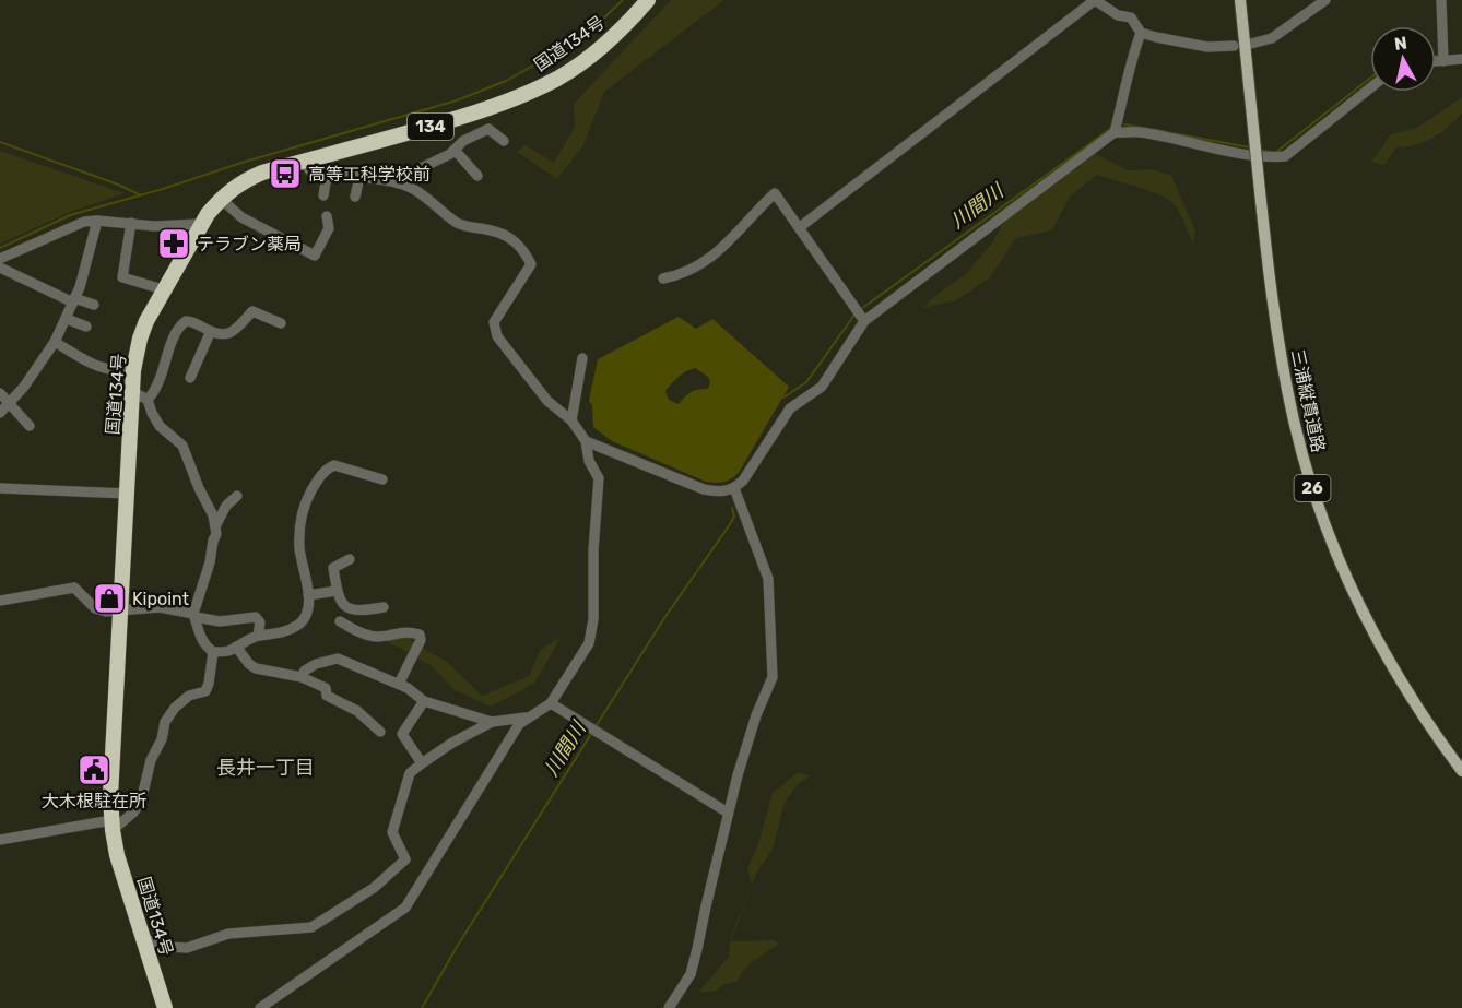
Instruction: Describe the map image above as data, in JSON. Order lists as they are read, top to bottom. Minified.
{"streets":{"highway":["国道134号","134"],"main road":["三浦縦貫道路","26"]},"districts":["長井一丁目"],"water":["川間川"],"places":{"bus stop":["高等工科学校前"],"pharmacy":["テラブン薬局"],"shop":["Kipoint"],"public building":["大木根駐在所"]},"north":"top"}
